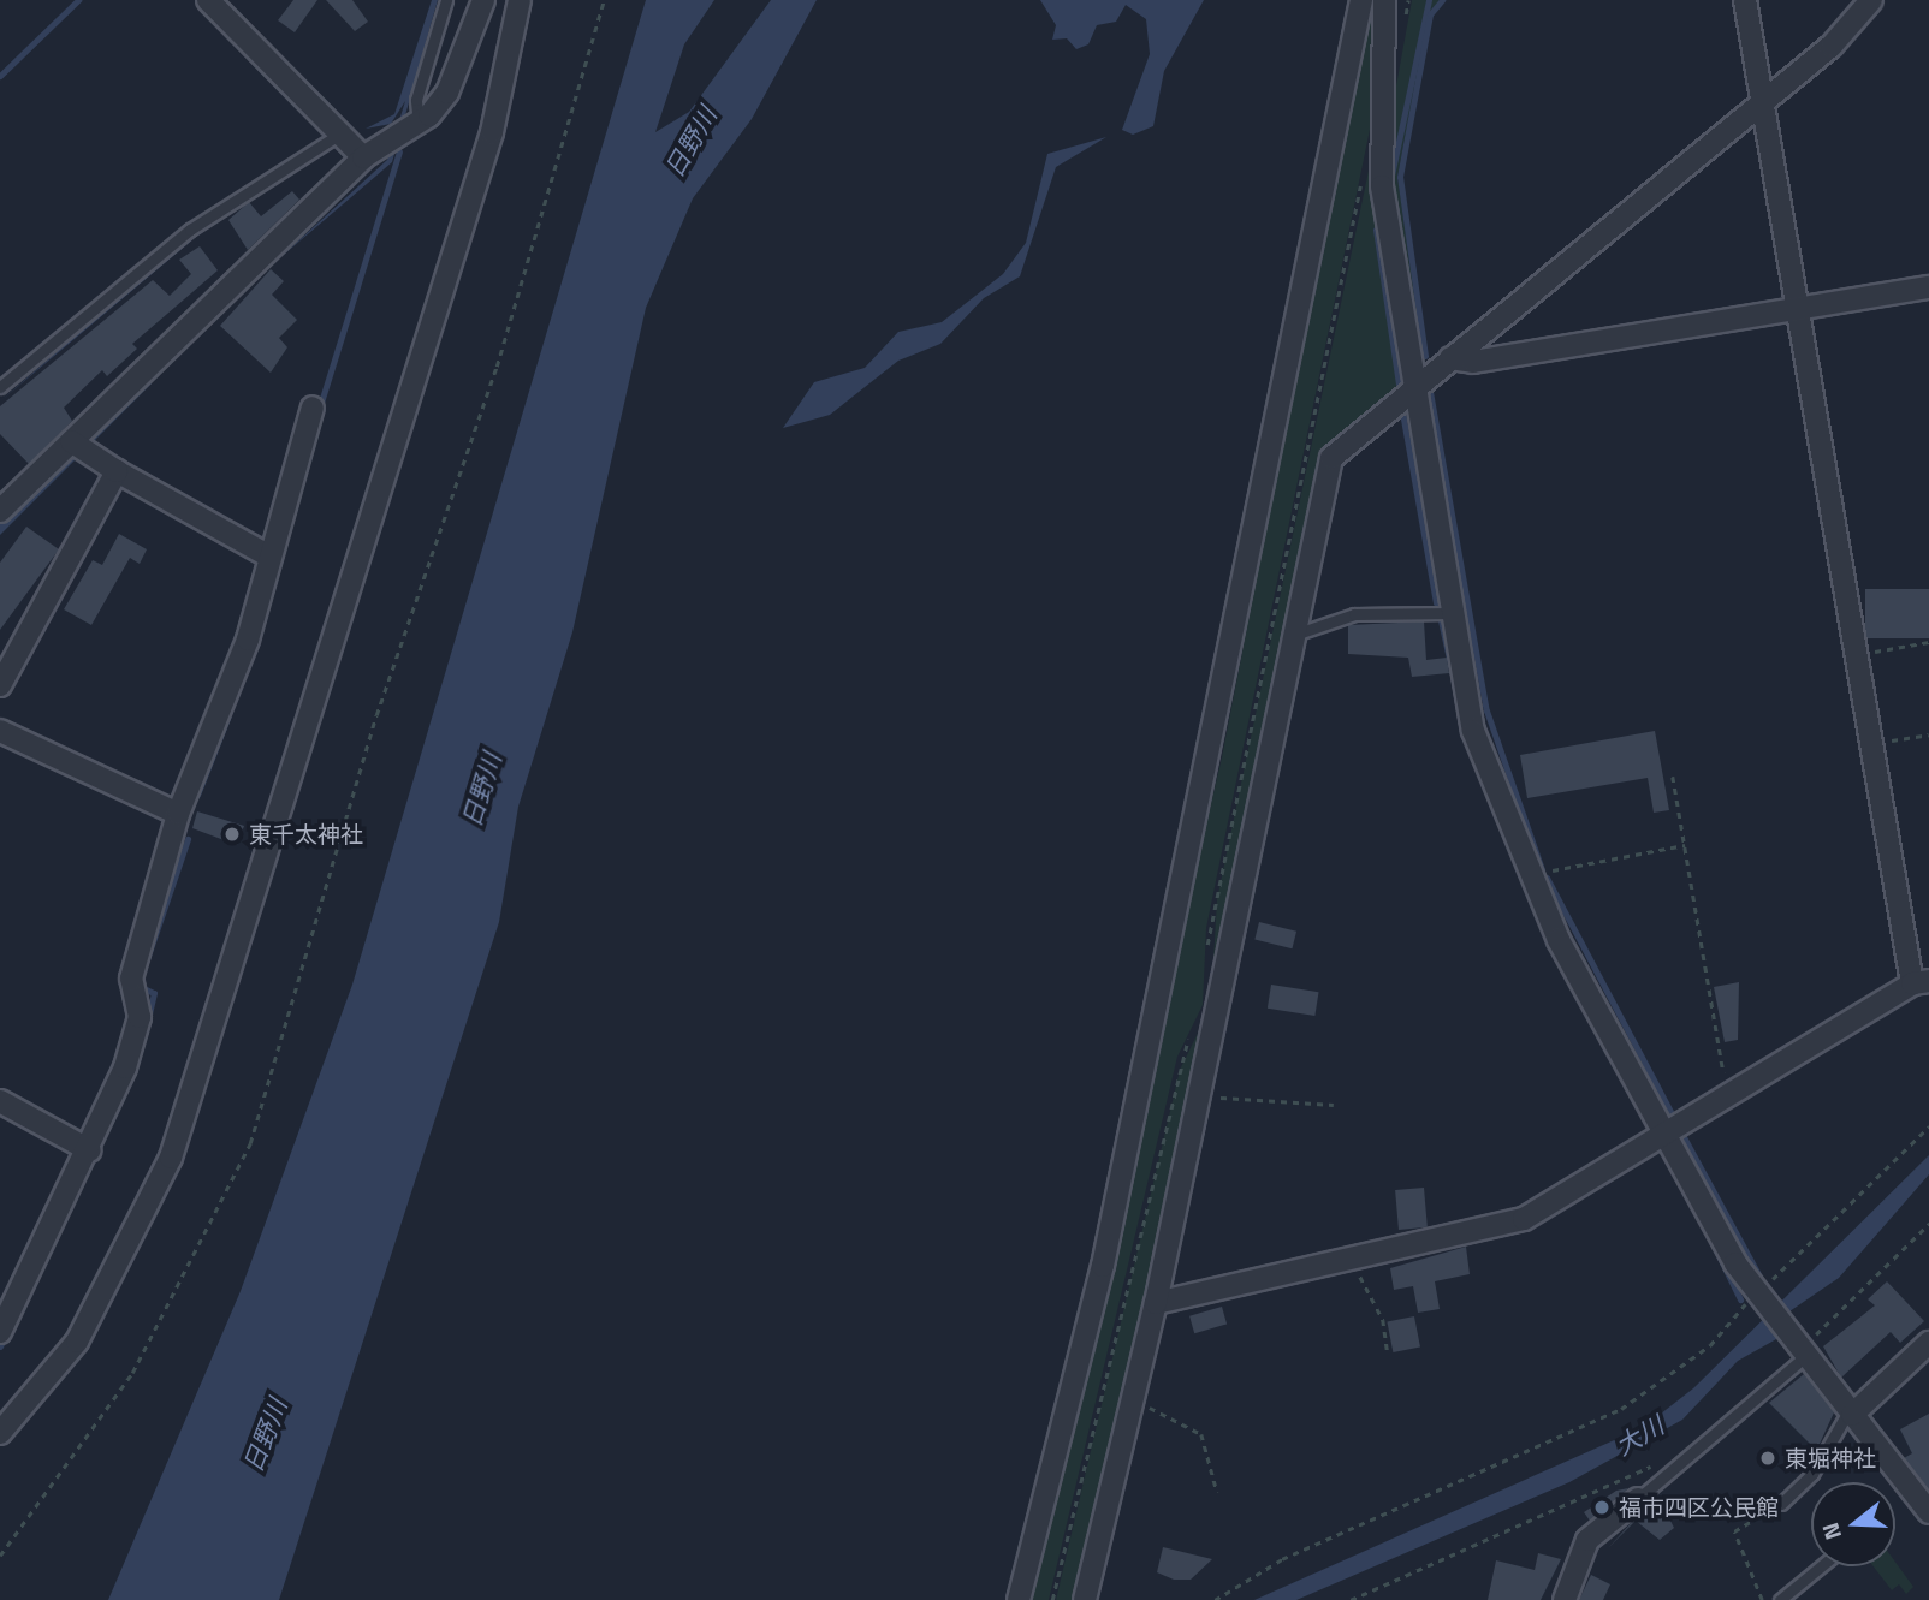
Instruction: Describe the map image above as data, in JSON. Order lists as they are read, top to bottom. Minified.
{"water":["日野川","大川"],"places":["東千太神社","東堀神社","福市四区公民館"],"north":"left"}
